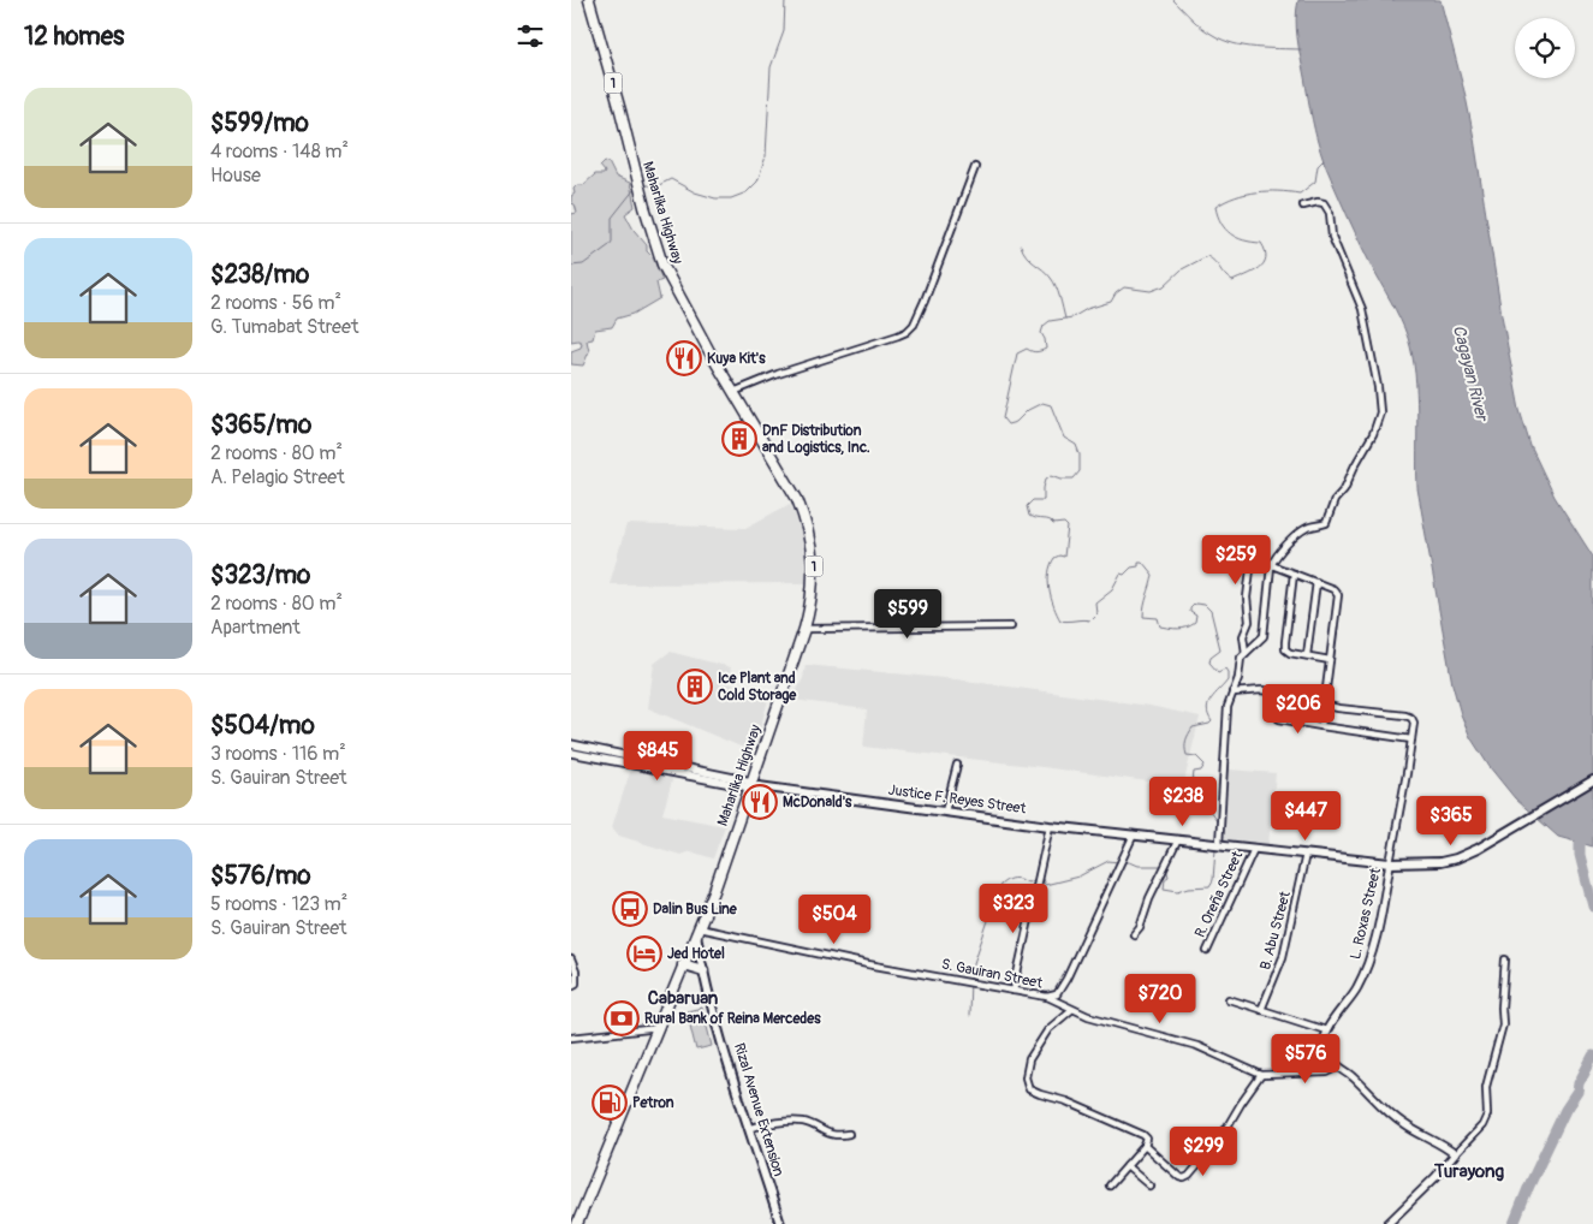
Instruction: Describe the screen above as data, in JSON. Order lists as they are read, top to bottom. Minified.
{"streets":{"main road":["1","Maharlika Highway","Justice F. Reyes Street","Rizal Avenue Extension"],"street":["R. Oreña Street","L. Roxas Street","B. Abu Street","S. Gauiran Street"]},"crossings":[["Maharlika Highway","Justice F. Reyes Street"],["Maharlika Highway","S. Gauiran Street"],["Maharlika Highway","Rizal Avenue Extension"],["Justice F. Reyes Street","R. Oreña Street"],["Justice F. Reyes Street","L. Roxas Street"],["Justice F. Reyes Street","B. Abu Street"],["S. Gauiran Street","Rizal Avenue Extension"]],"districts":["Cabaruan","Turayong"],"water":["Cagayan River"],"places":{"restaurant":["Kuya Kit's","McDonald's"],"building":["DnF Distribution and Logistics, Inc.","Ice Plant and Cold Storage"],"bus stop":["Dalin Bus Line"],"hotel":["Jed Hotel"],"bank":["Rural Bank of Reina Mercedes"],"fuel station":["Petron"]},"page":{"heading":"12 homes","list":[{"name":"$599/mo","note":"4 rooms · 148 m² · House"},{"name":"$238/mo","note":"2 rooms · 56 m² · G. Tumabat Street"},{"name":"$365/mo","note":"2 rooms · 80 m² · A. Pelagio Street"},{"name":"$323/mo","note":"2 rooms · 80 m² · Apartment"},{"name":"$504/mo","note":"3 rooms · 116 m² · S. Gauiran Street"},{"name":"$576/mo","note":"5 rooms · 123 m² · S. Gauiran Street"}],"price":["$259","$599","$206","$845","$238","$447","$365","$323","$504","$720","$576","$299"]}}
